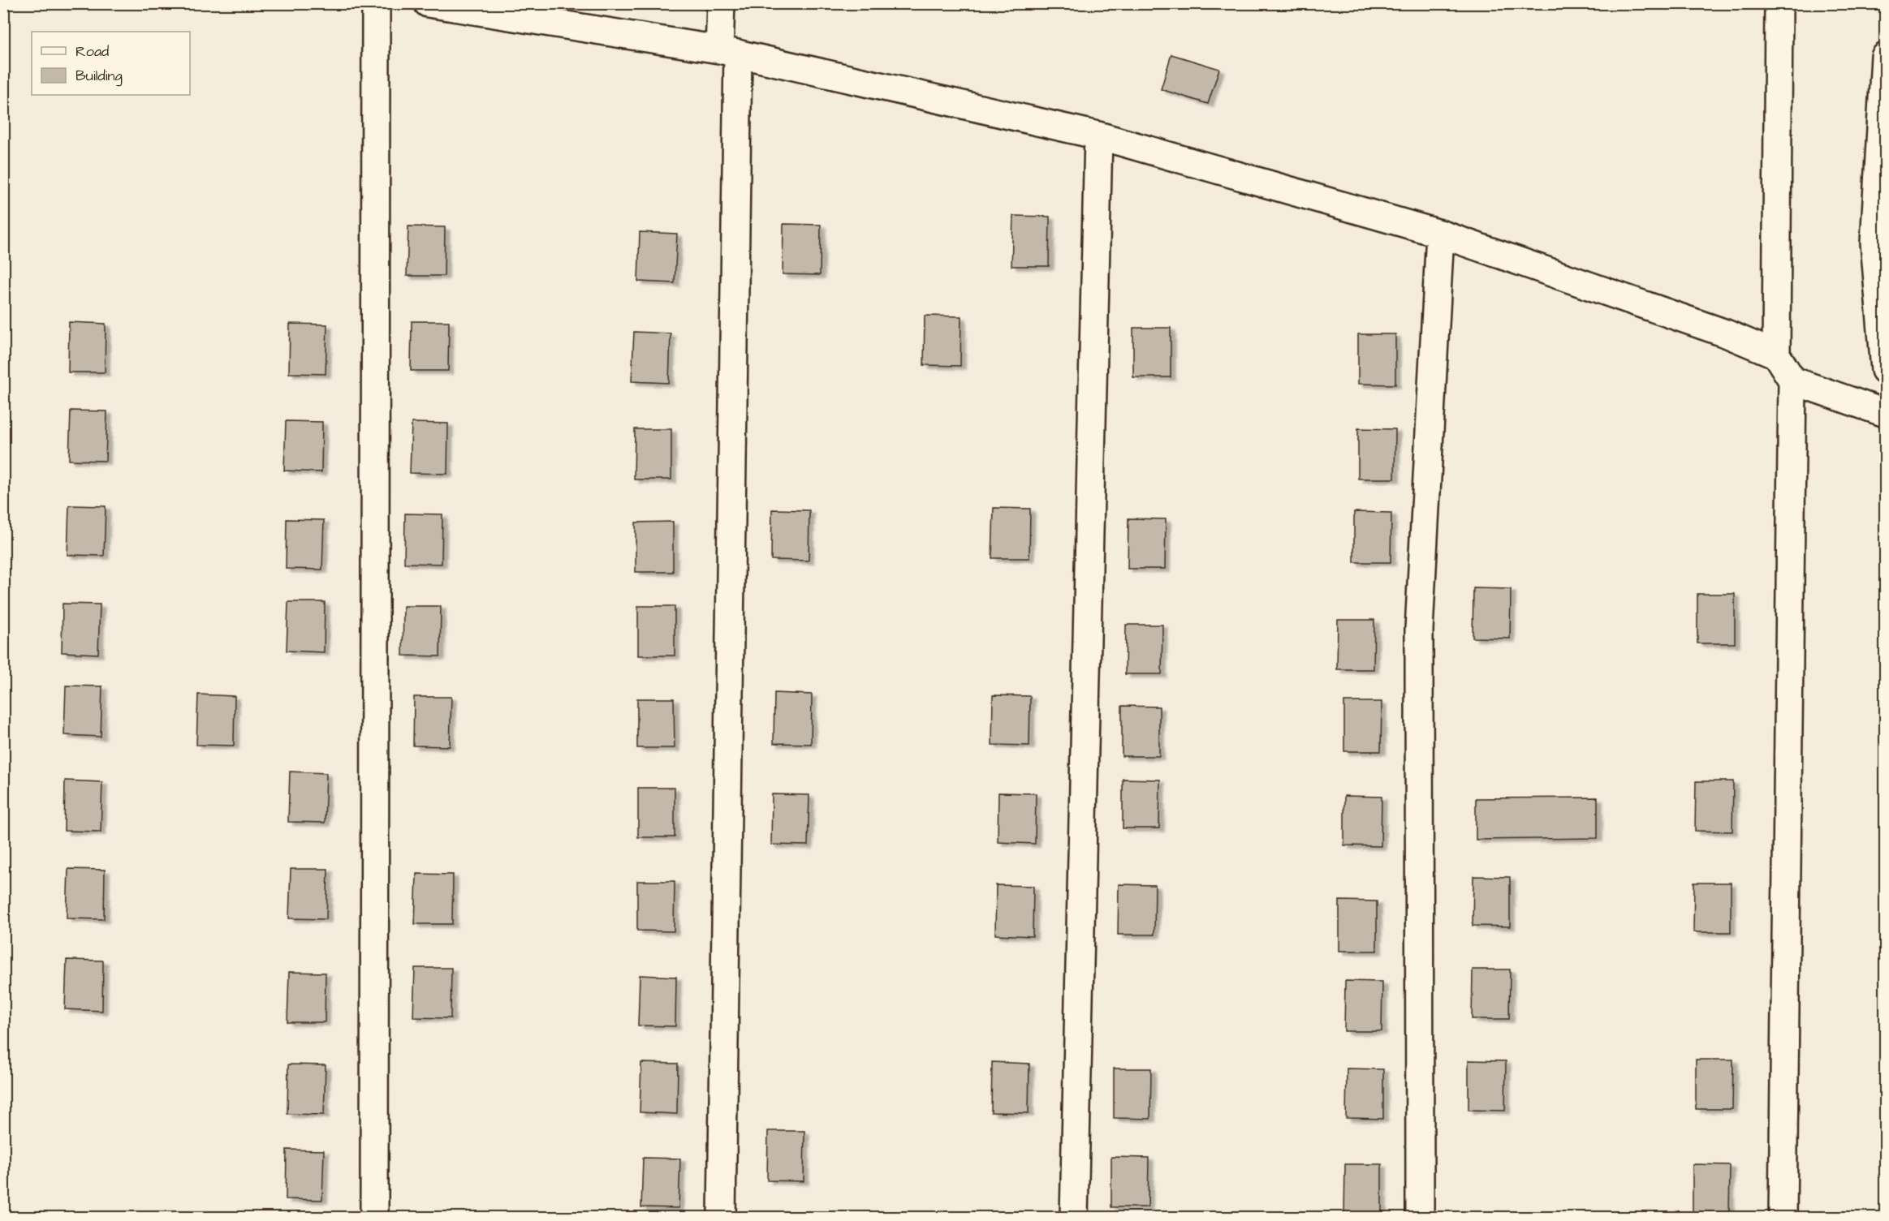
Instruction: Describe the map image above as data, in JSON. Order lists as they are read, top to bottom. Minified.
{"legend":["Road","Building"]}
